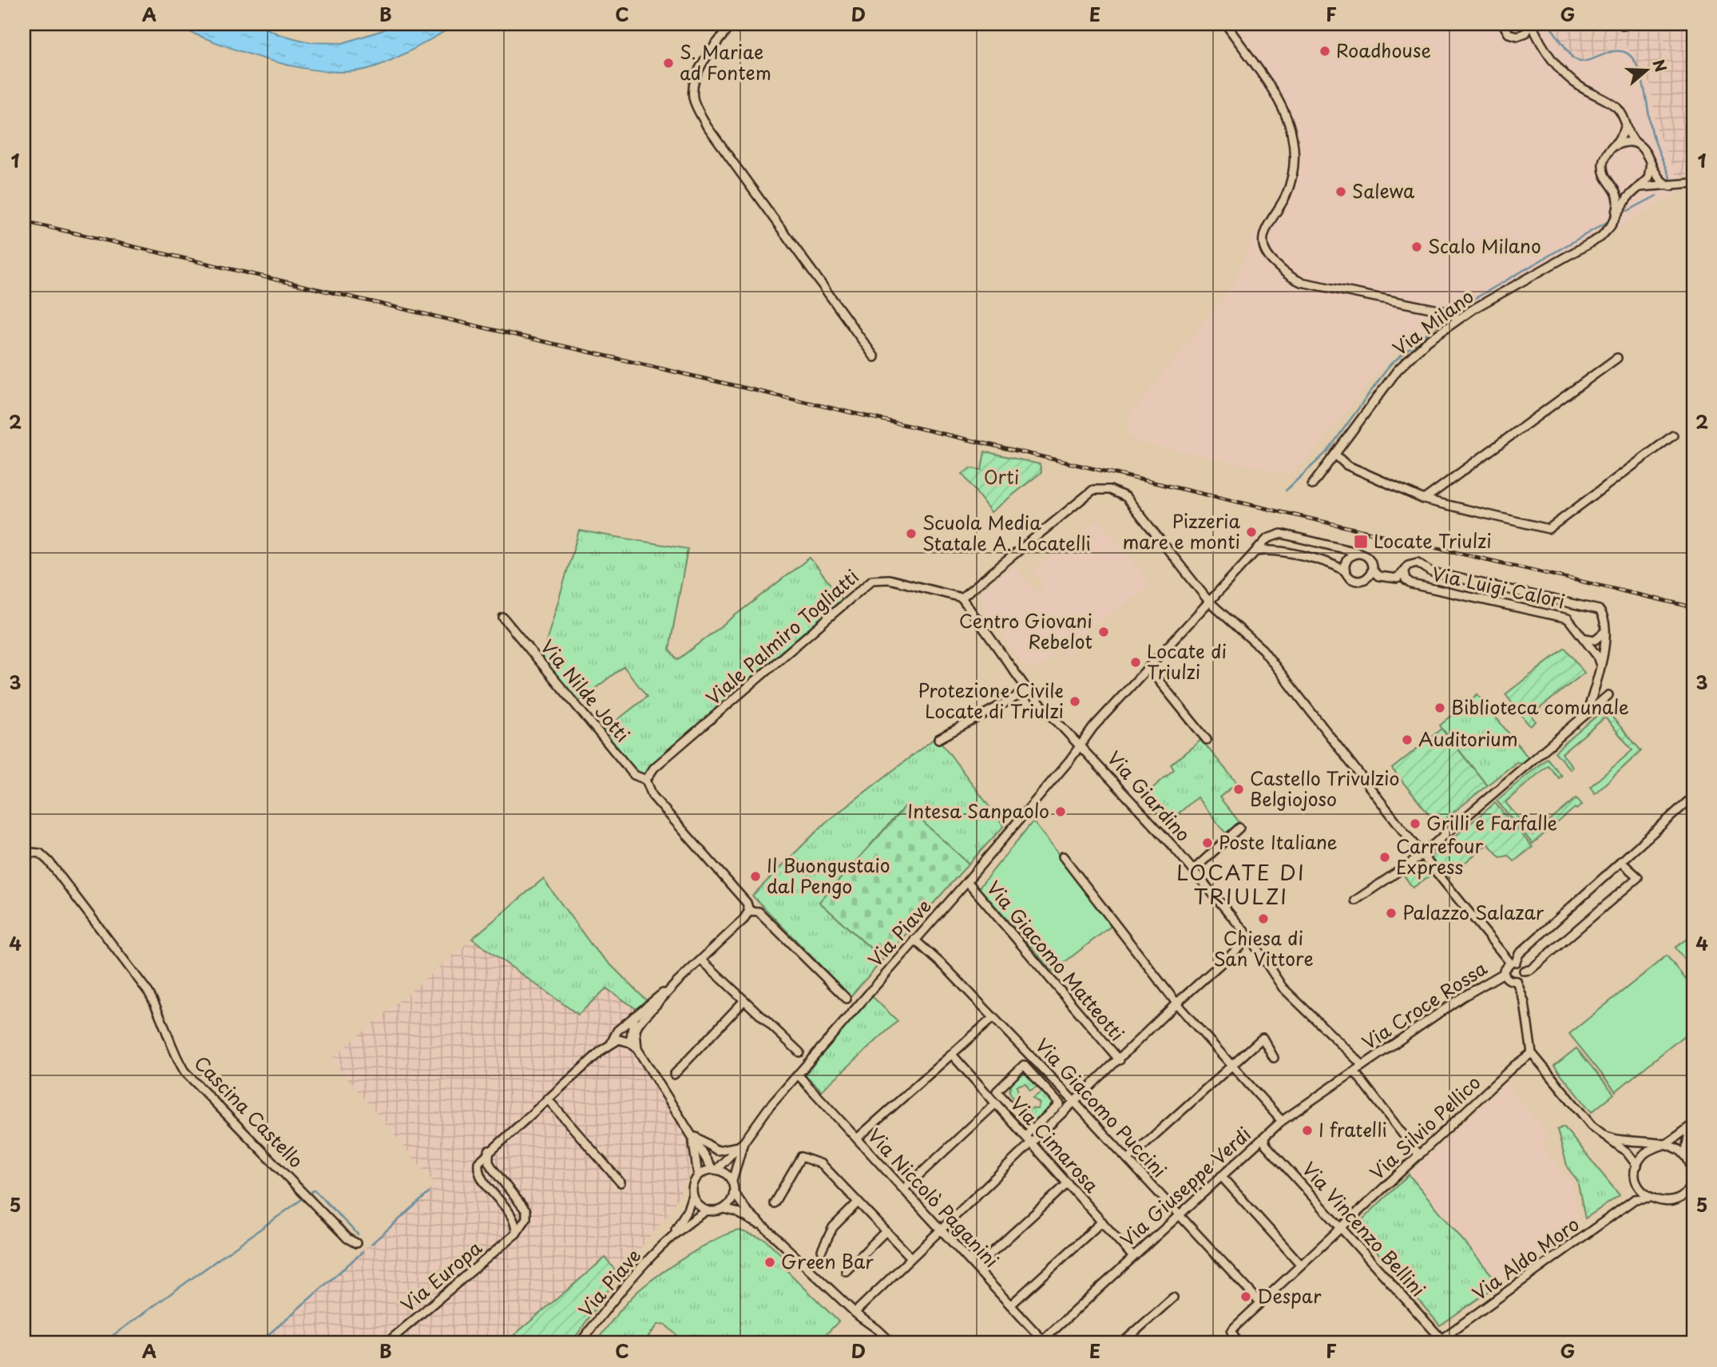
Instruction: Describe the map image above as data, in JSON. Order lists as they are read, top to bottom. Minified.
{"streets":{"street":["Via Milano","Via Luigi Calori","Viale Palmiro Togliatti","Via Nilde Jotti","Via Giardino","Via Piave","Via Giacomo Matteotti","Via Croce Rossa","Via Giacomo Puccini","Cascina Castello","Via Silvio Pellico","Via Cimarosa","Via Giuseppe Verdi","Via Niccolò Paganini","Via Vincenzo Bellini","Via Aldo Moro","Via Europa"]},"crossings":[["Viale Palmiro Togliatti","Via Nilde Jotti"],["Viale Palmiro Togliatti","Via Giardino"],["Via Giardino","Via Piave"],["Via Giardino","Via Croce Rossa"],["Via Giardino","Via Giuseppe Verdi"],["Via Piave","Via Giacomo Matteotti"],["Via Piave","Via Giacomo Puccini"],["Via Piave","Via Niccolò Paganini"],["Via Croce Rossa","Via Giuseppe Verdi"],["Via Giacomo Puccini","Via Silvio Pellico"],["Via Giacomo Puccini","Via Giuseppe Verdi"],["Via Silvio Pellico","Via Vincenzo Bellini"],["Via Cimarosa","Via Giuseppe Verdi"],["Via Giuseppe Verdi","Via Niccolò Paganini"],["Via Giuseppe Verdi","Via Vincenzo Bellini"],["Via Vincenzo Bellini","Via Aldo Moro"]],"districts":["LOCATE DI TRIULZI"],"parks":["Orti"],"places":{"other":["Roadhouse","S. Mariae ad Fontem","Salewa","Scalo Milano","Pizzeria mare e monti","Scuola Media Statale A. Locatelli","Centro Giovani Rebelot","Locate di Triulzi","Protezione Civile Locate di Triulzi","Biblioteca comunale","Auditorium","Castello Trivulzio Belgiojoso","Intesa Sanpaolo","Grilli e Farfalle","Poste Italiane","Carrefour Express","Il Buongustaio dal Pengo","Palazzo Salazar","Chiesa di San Vittore","I fratelli","Green Bar","Despar"],"transit":["Locate Triulzi"]},"north":"right","grid":{"columns":["A","B","C","D","E","F","G"],"rows":["1","2","3","4","5"]}}
